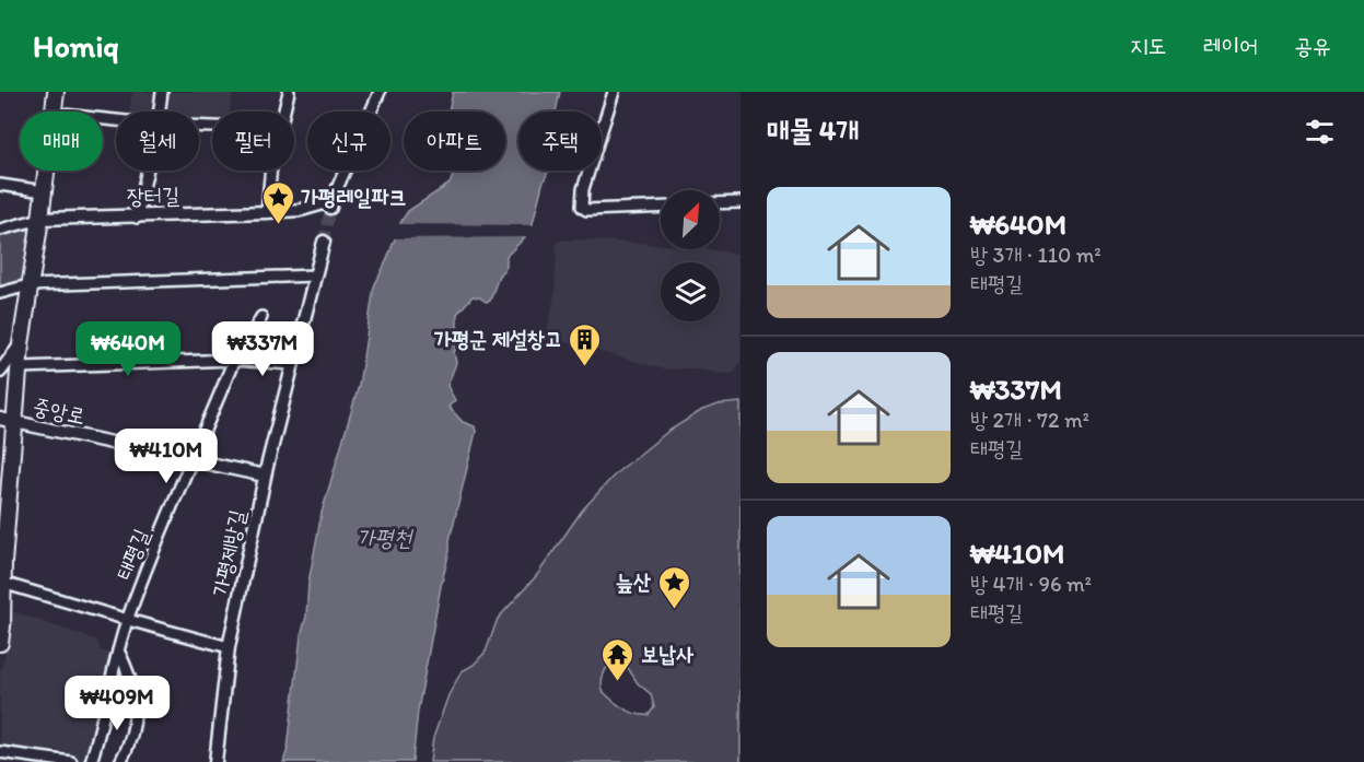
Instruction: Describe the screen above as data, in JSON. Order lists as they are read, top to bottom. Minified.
{"streets":{"street":["장터길","중앙로","가평제방길","태평길"]},"crossings":[["중앙로","가평제방길"],["중앙로","태평길"]],"water":["가평천"],"places":{"place":["가평레일파크","늪산"],"building":["가평군 제설창고"],"temple":["보납사"]},"north":"top right","page":{"header":"Homiq","nav":["지도","레이어","공유"],"heading":"매물 4개","chip":["매매","월세","필터","신규","아파트","주택"],"list":[{"name":"₩640M","note":"방 3개 · 110 m² · 태평길"},{"name":"₩337M","note":"방 2개 · 72 m² · 태평길"},{"name":"₩410M","note":"방 4개 · 96 m² · 태평길"}],"price":["₩640M","₩337M","₩410M","₩409M"]}}
